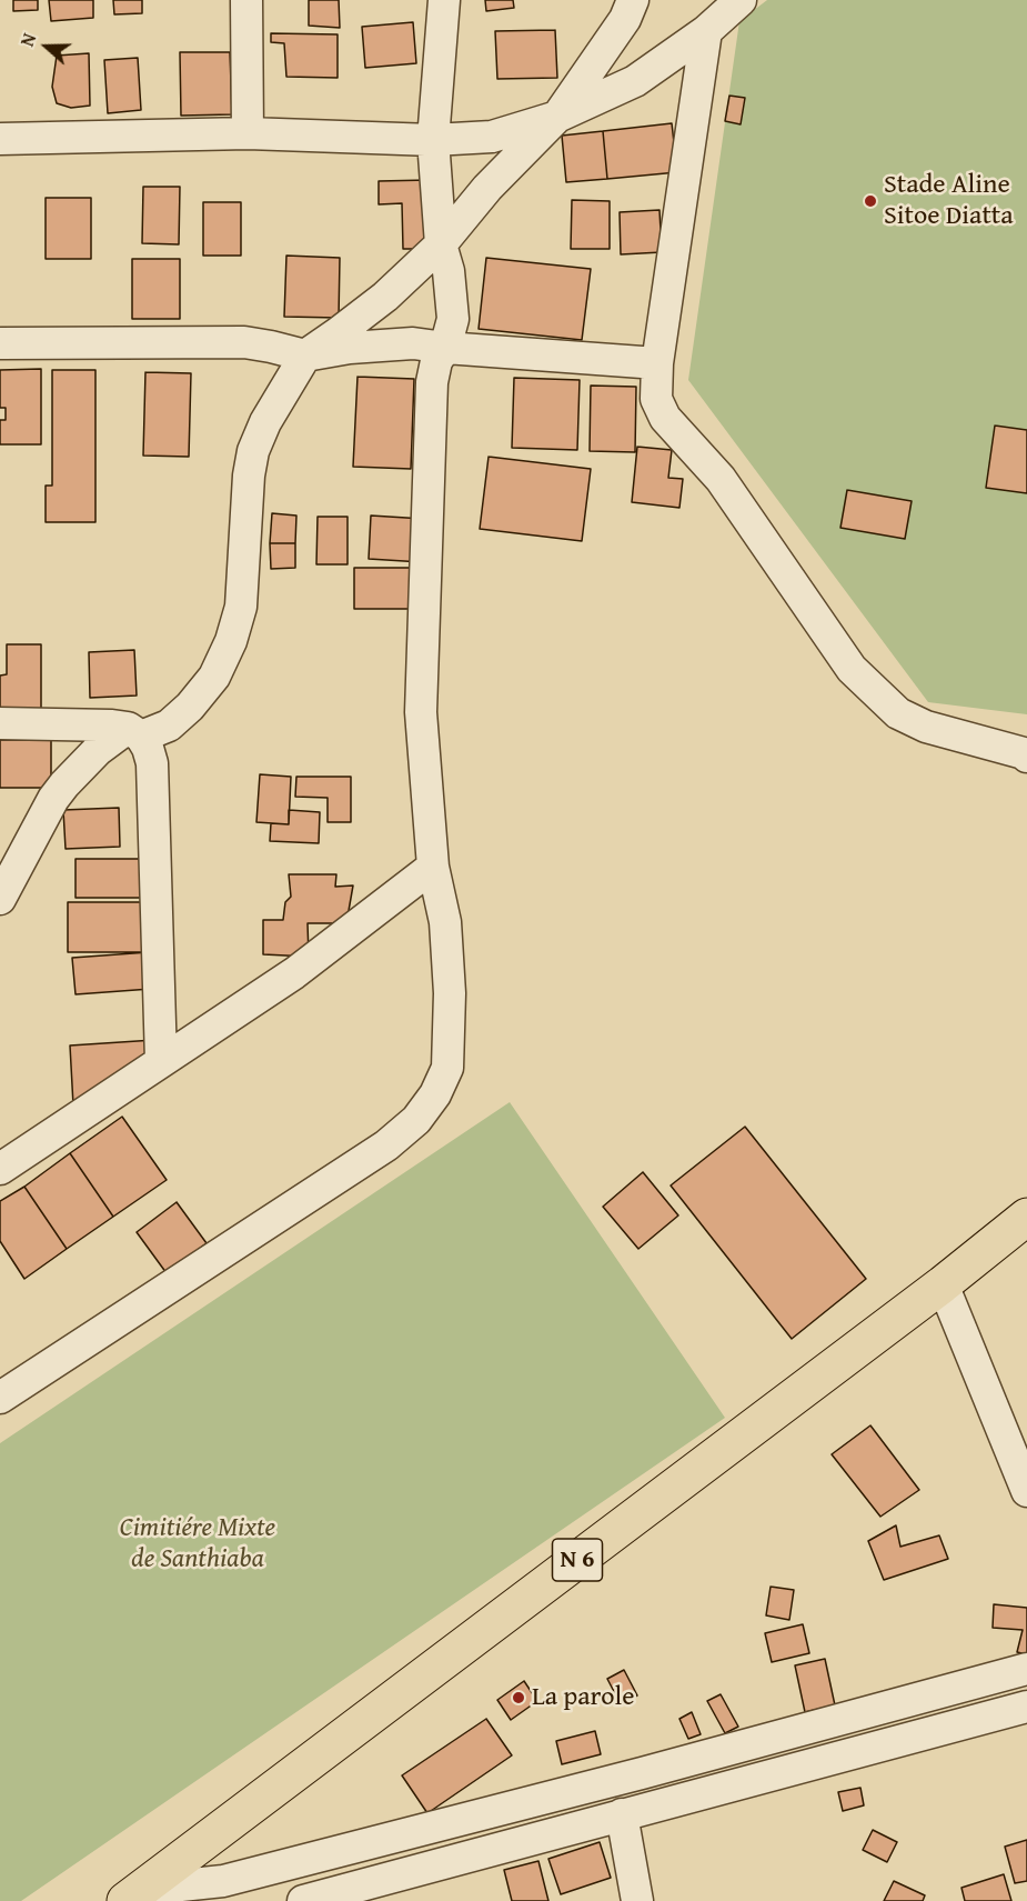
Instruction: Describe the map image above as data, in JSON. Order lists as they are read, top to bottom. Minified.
{"streets":{"main road":["N 6"]},"parks":["Cimitiére Mixte de Santhiaba"],"places":["Stade Aline Sitoe Diatta","La parole"],"north":"left"}
